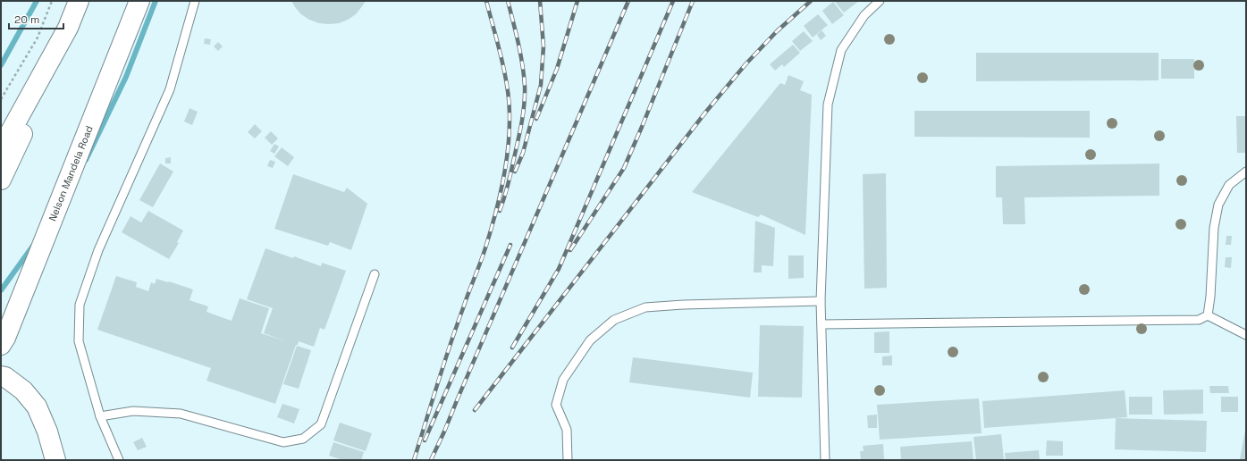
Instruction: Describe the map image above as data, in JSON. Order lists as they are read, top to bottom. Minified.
{"streets":{"main road":["Nelson Mandela Road"]},"scale_bar":"20 m"}
